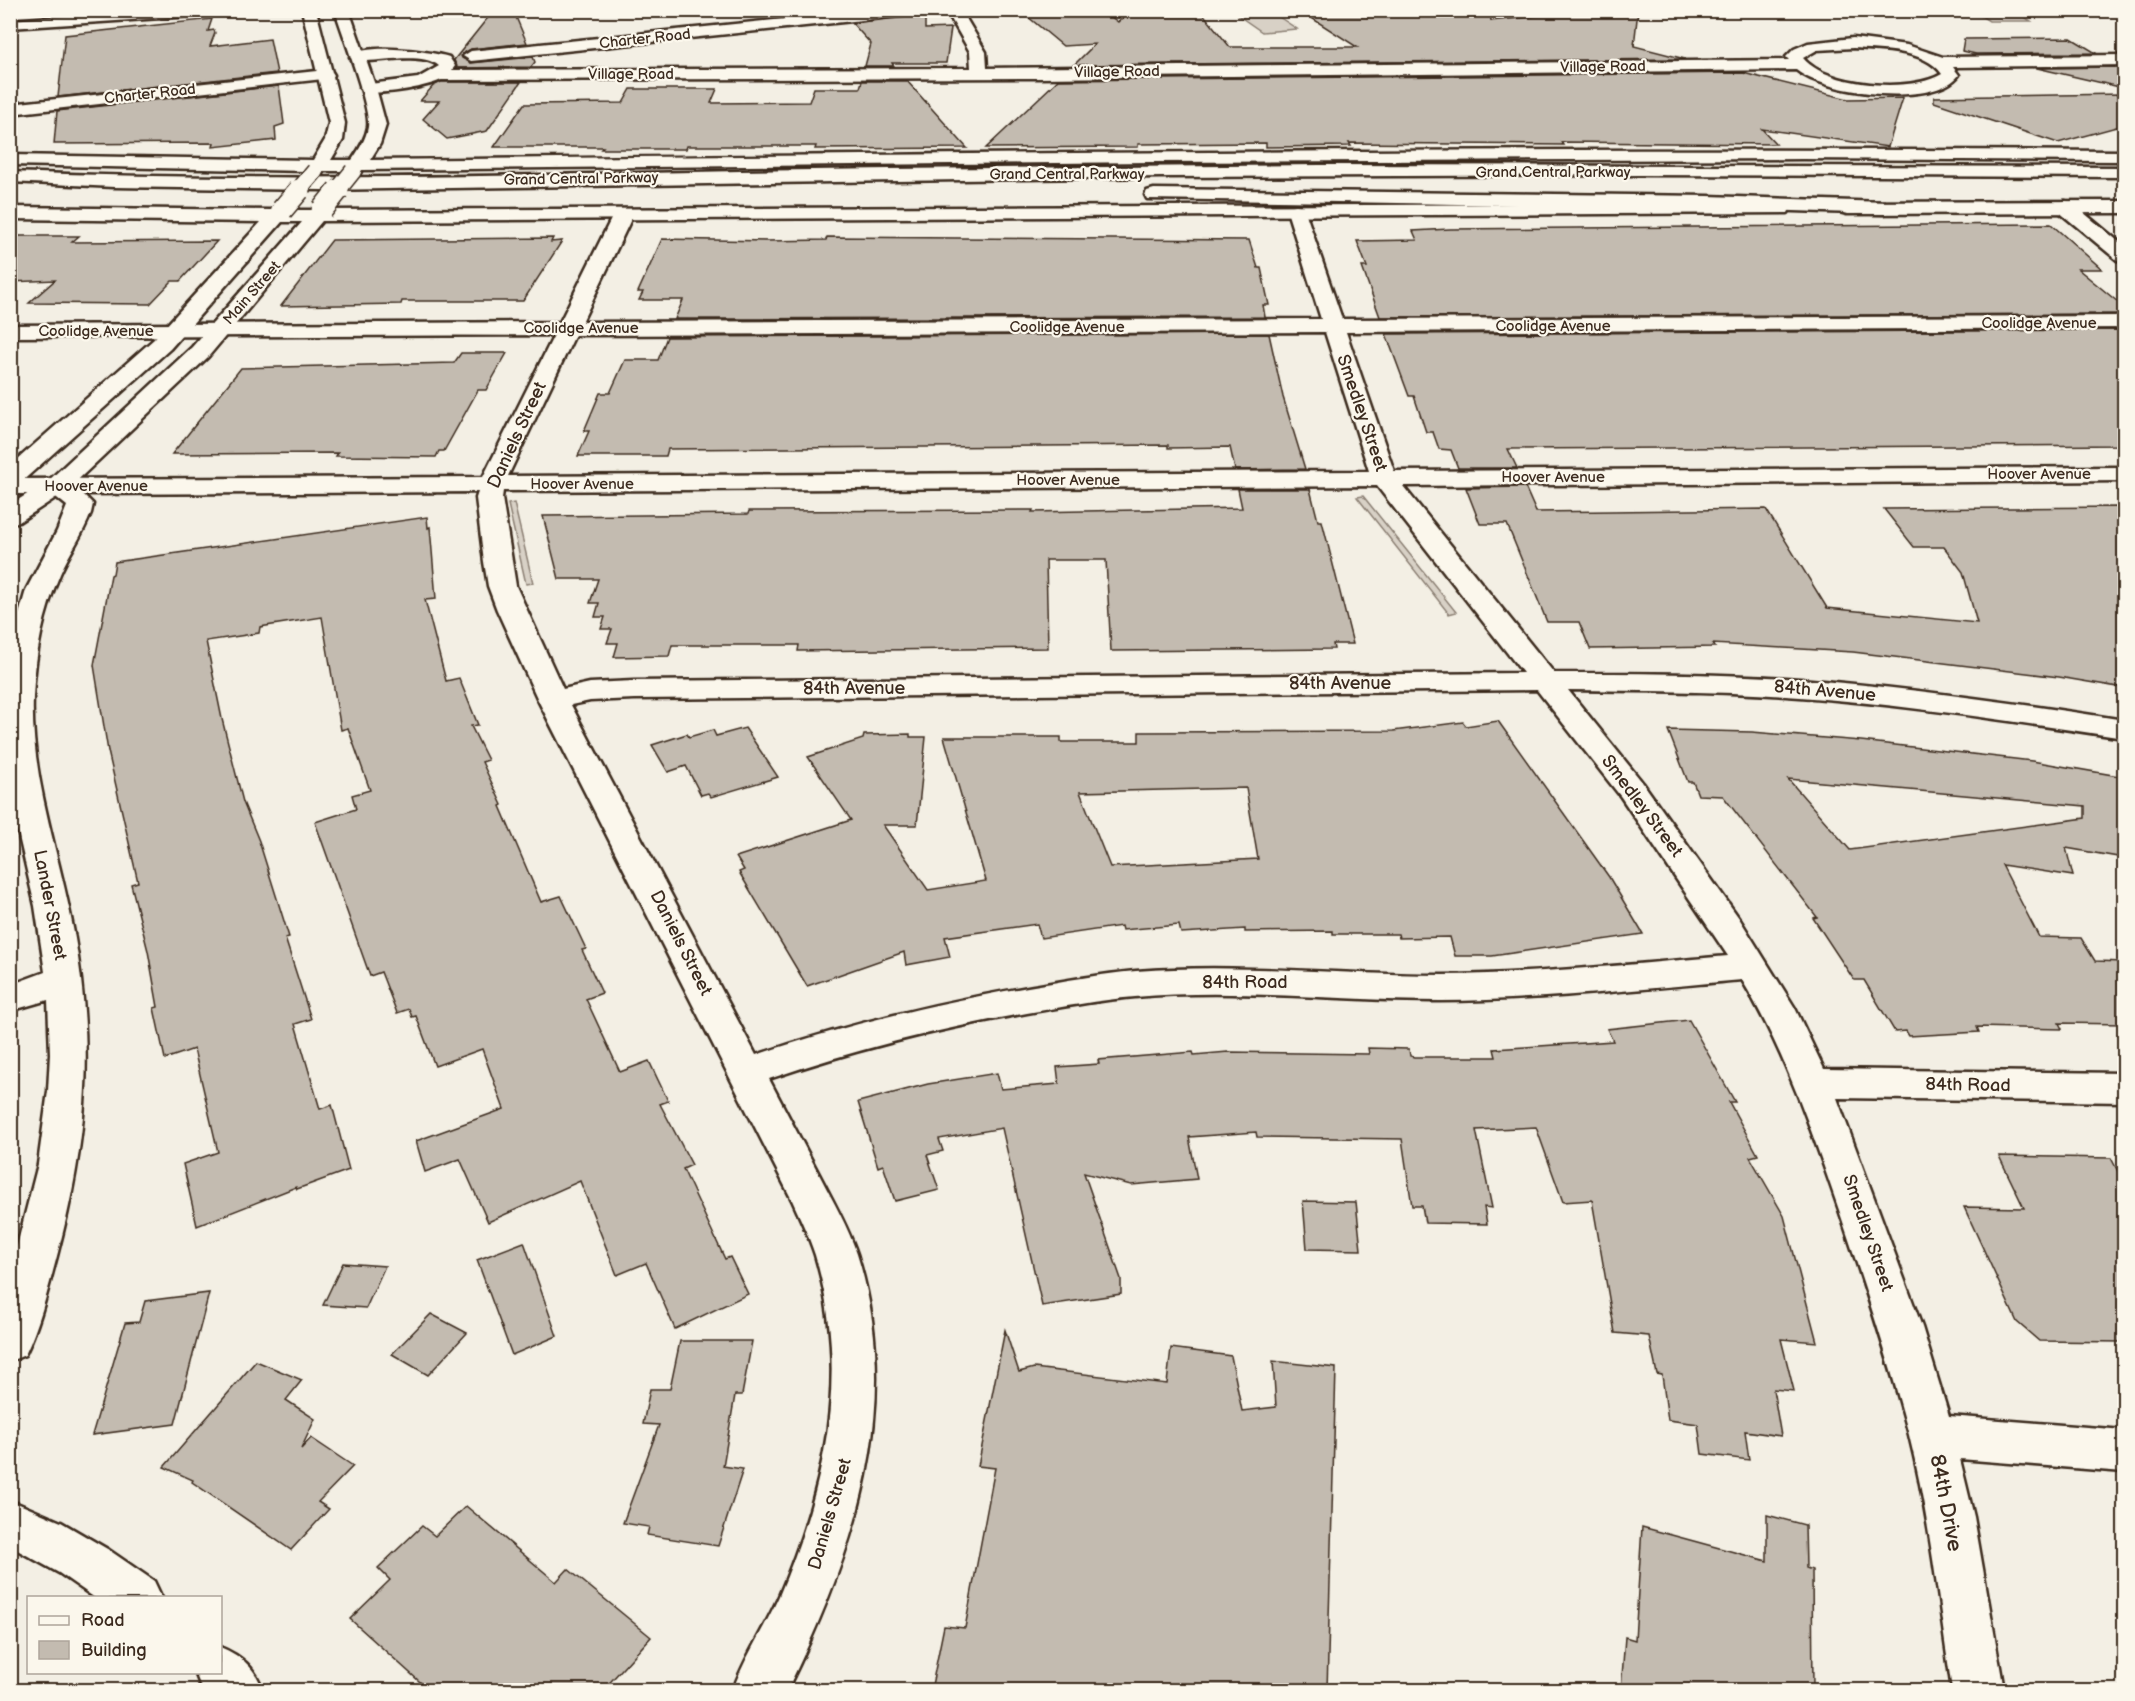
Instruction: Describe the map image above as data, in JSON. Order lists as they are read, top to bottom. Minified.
{"streets":{"main road":["Charter Road","Village Road","Grand Central Parkway","Main Street","Coolidge Avenue","Smedley Street","Daniels Street","Hoover Avenue","84th Avenue","Lander Street","84th Road","84th Drive"]},"crossings":[["Charter Road","Village Road"],["Grand Central Parkway","Main Street"],["Grand Central Parkway","Smedley Street"],["Grand Central Parkway","Daniels Street"],["Main Street","Coolidge Avenue"],["Main Street","Hoover Avenue"],["Main Street","Lander Street"],["Coolidge Avenue","Smedley Street"],["Coolidge Avenue","Daniels Street"],["Smedley Street","Hoover Avenue"],["Smedley Street","84th Avenue"],["Smedley Street","84th Road"],["Smedley Street","84th Drive"],["Daniels Street","Hoover Avenue"],["Daniels Street","84th Avenue"],["Daniels Street","84th Road"],["Hoover Avenue","Lander Street"]],"legend":["Road","Building"]}
